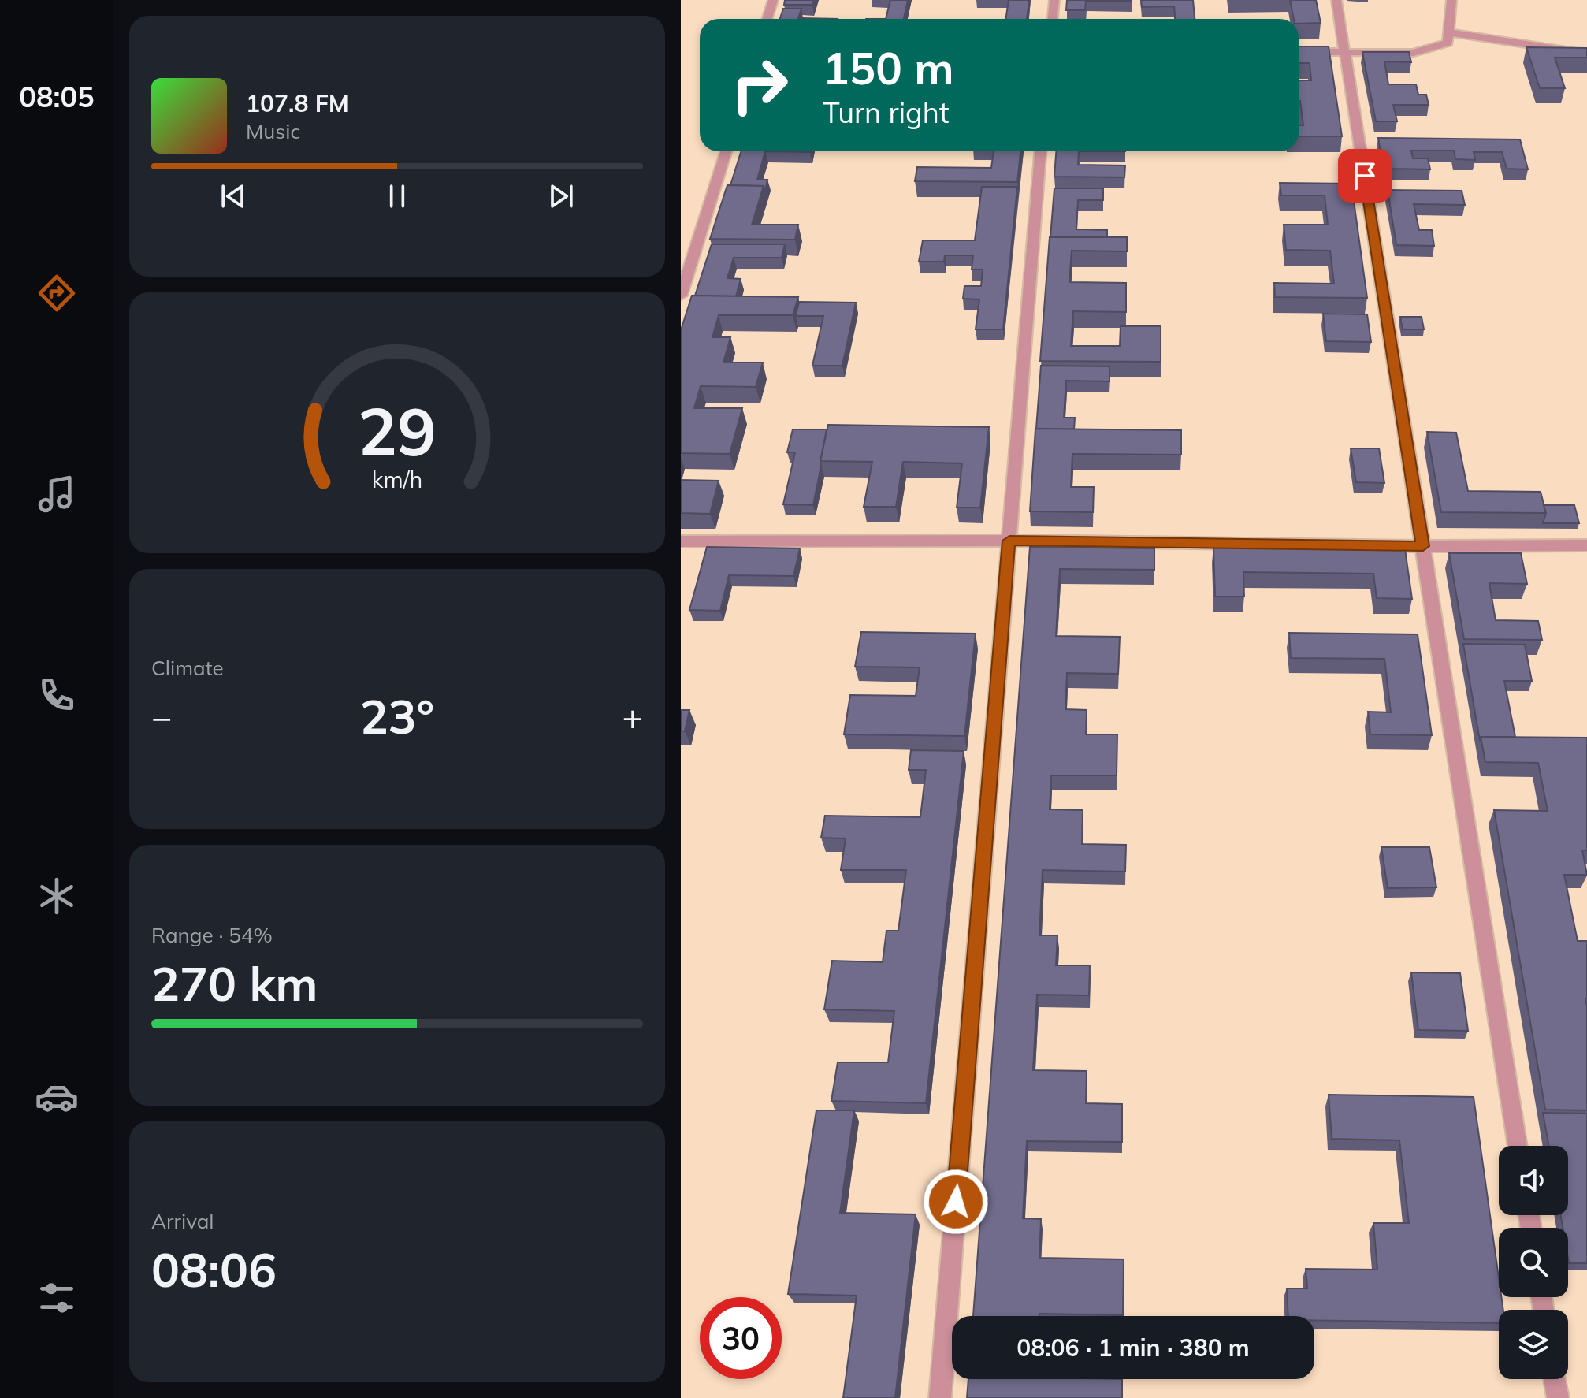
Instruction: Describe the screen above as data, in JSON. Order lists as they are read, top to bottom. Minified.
{"page":{"tabs":"08:05","turn":["150 m","Turn right"],"song":["107.8 FM","Music"],"tile":["Climate",["Range · 54%","270 km"],["Arrival","08:06"]],"heat":["−","23°","+"],"limit":"30","trip":"08:06 · 1 min · 380 m","gauge":["29","km/h"]}}
